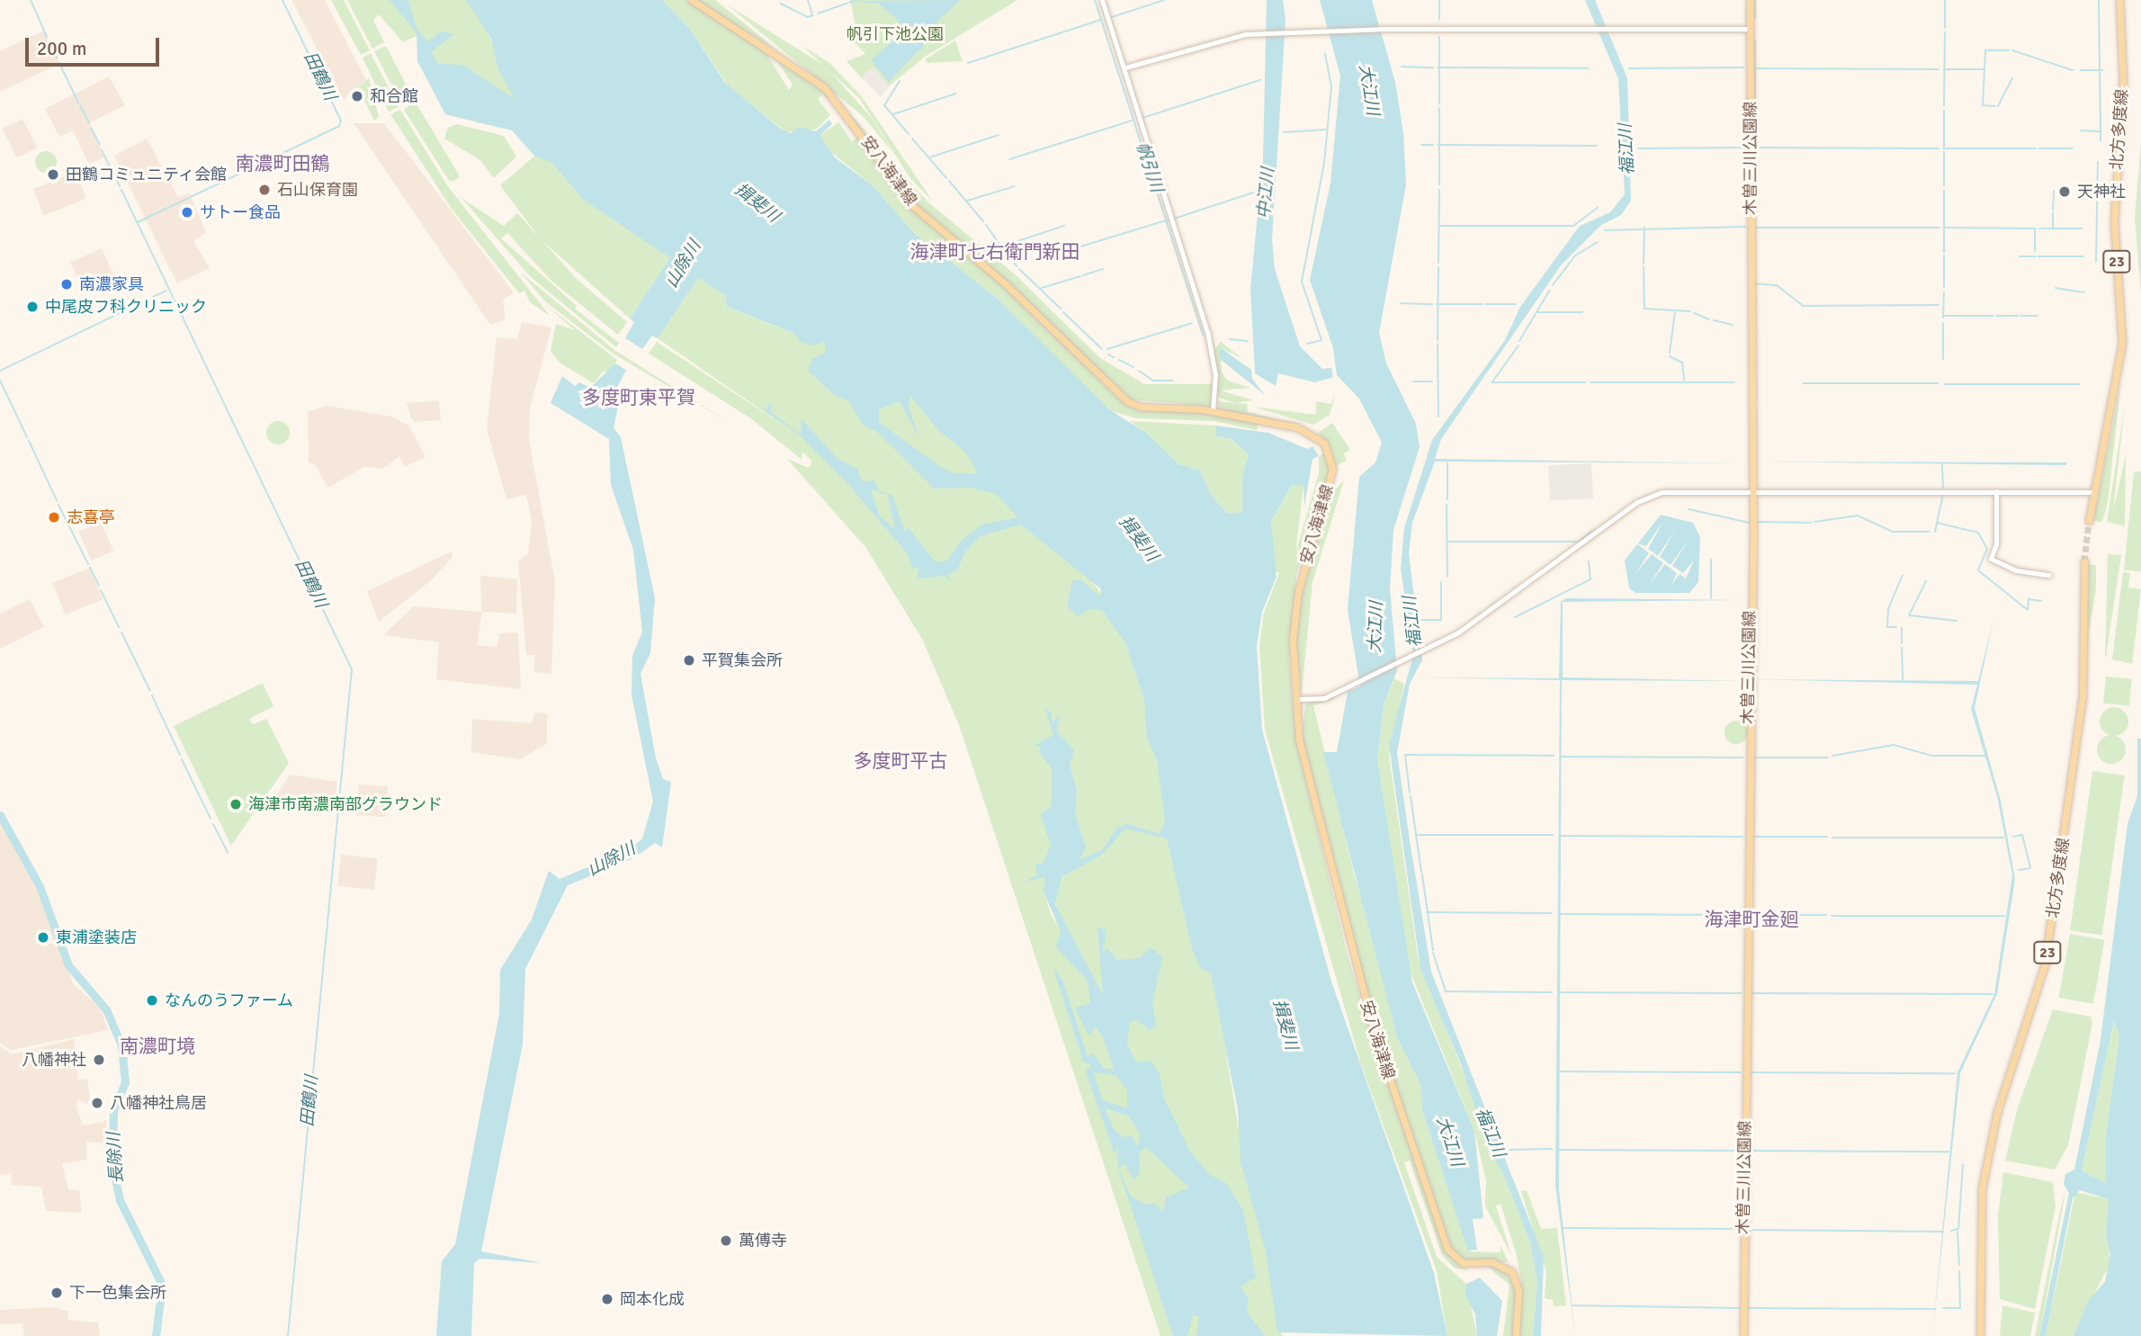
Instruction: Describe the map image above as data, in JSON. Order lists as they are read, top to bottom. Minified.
{"streets":{"main road":["北方多度線","木曽三川公園線","安八海津線","23"]},"districts":["南濃町田鶴","海津町七右衛門新田","多度町東平賀","多度町平古","海津町金廻","南濃町境"],"water":["田鶴川","大江川","福江川","帆引川","中江川","揖斐川","山除川","長除川"],"parks":["帆引下池公園"],"places":["和合館","田鶴コミュニティ会館","石山保育園","天神社","サトー食品","南濃家具","中尾皮フ科クリニック","志喜亭","平賀集会所","海津市南濃南部グラウンド","東浦塗装店","なんのうファーム","八幡神社","八幡神社鳥居","萬傅寺","下一色集会所","岡本化成"],"scale_bar":"200 m"}
